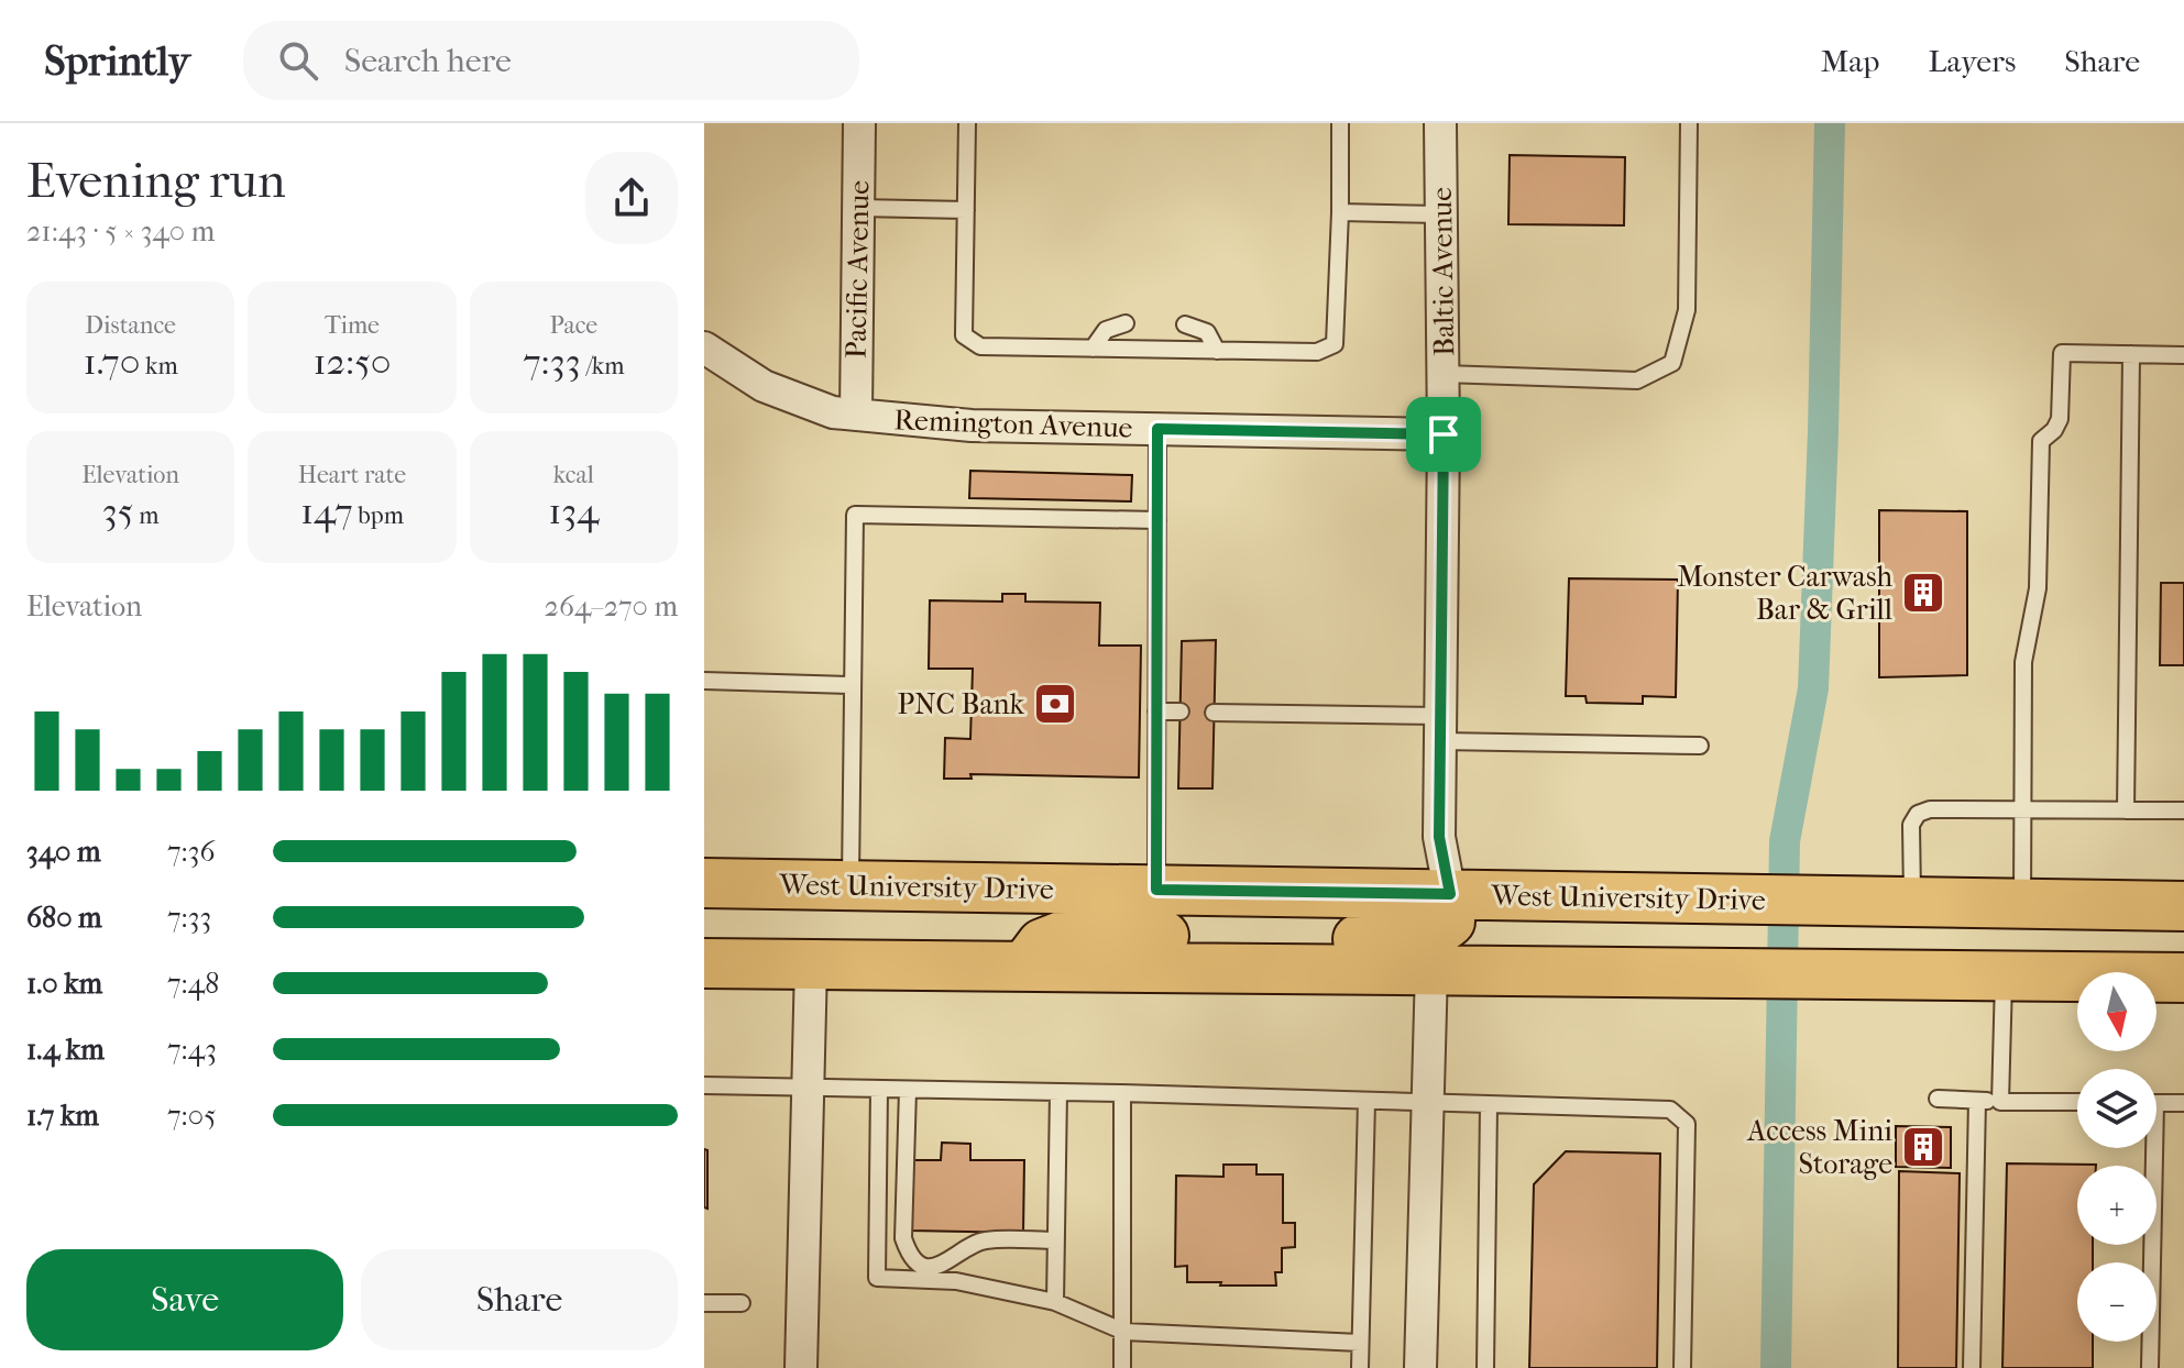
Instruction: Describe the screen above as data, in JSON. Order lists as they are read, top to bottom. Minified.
{"streets":{"main road":["West University Drive"],"street":["Pacific Avenue","Baltic Avenue","Remington Avenue"]},"crossings":[["Pacific Avenue","Remington Avenue"],["Baltic Avenue","Remington Avenue"],["Baltic Avenue","West University Drive"]],"places":{"building":["Monster Carwash Bar & Grill","Access Mini Storage"],"bank":["PNC Bank"]},"north":"bottom","page":{"header":"Sprintly","search":"Search here","nav":["Map","Layers","Share"],"heading":["Evening run","21:43 · 5 × 340 m"],"stats":[["Distance","1.70 km"],["Time","12:50"],["Pace","7:33 /km"],["Elevation","35 m"],["Heart rate","147 bpm"],["kcal","134"]],"chart":["Elevation","264–270 m"],"list":[{"name":"340 m","note":"7:36"},{"name":"680 m","note":"7:33"},{"name":"1.0 km","note":"7:48"},{"name":"1.4 km","note":"7:43"},{"name":"1.7 km","note":"7:05"}],"map_buttons":["+","−"],"buttons":["Save","Share"]}}
